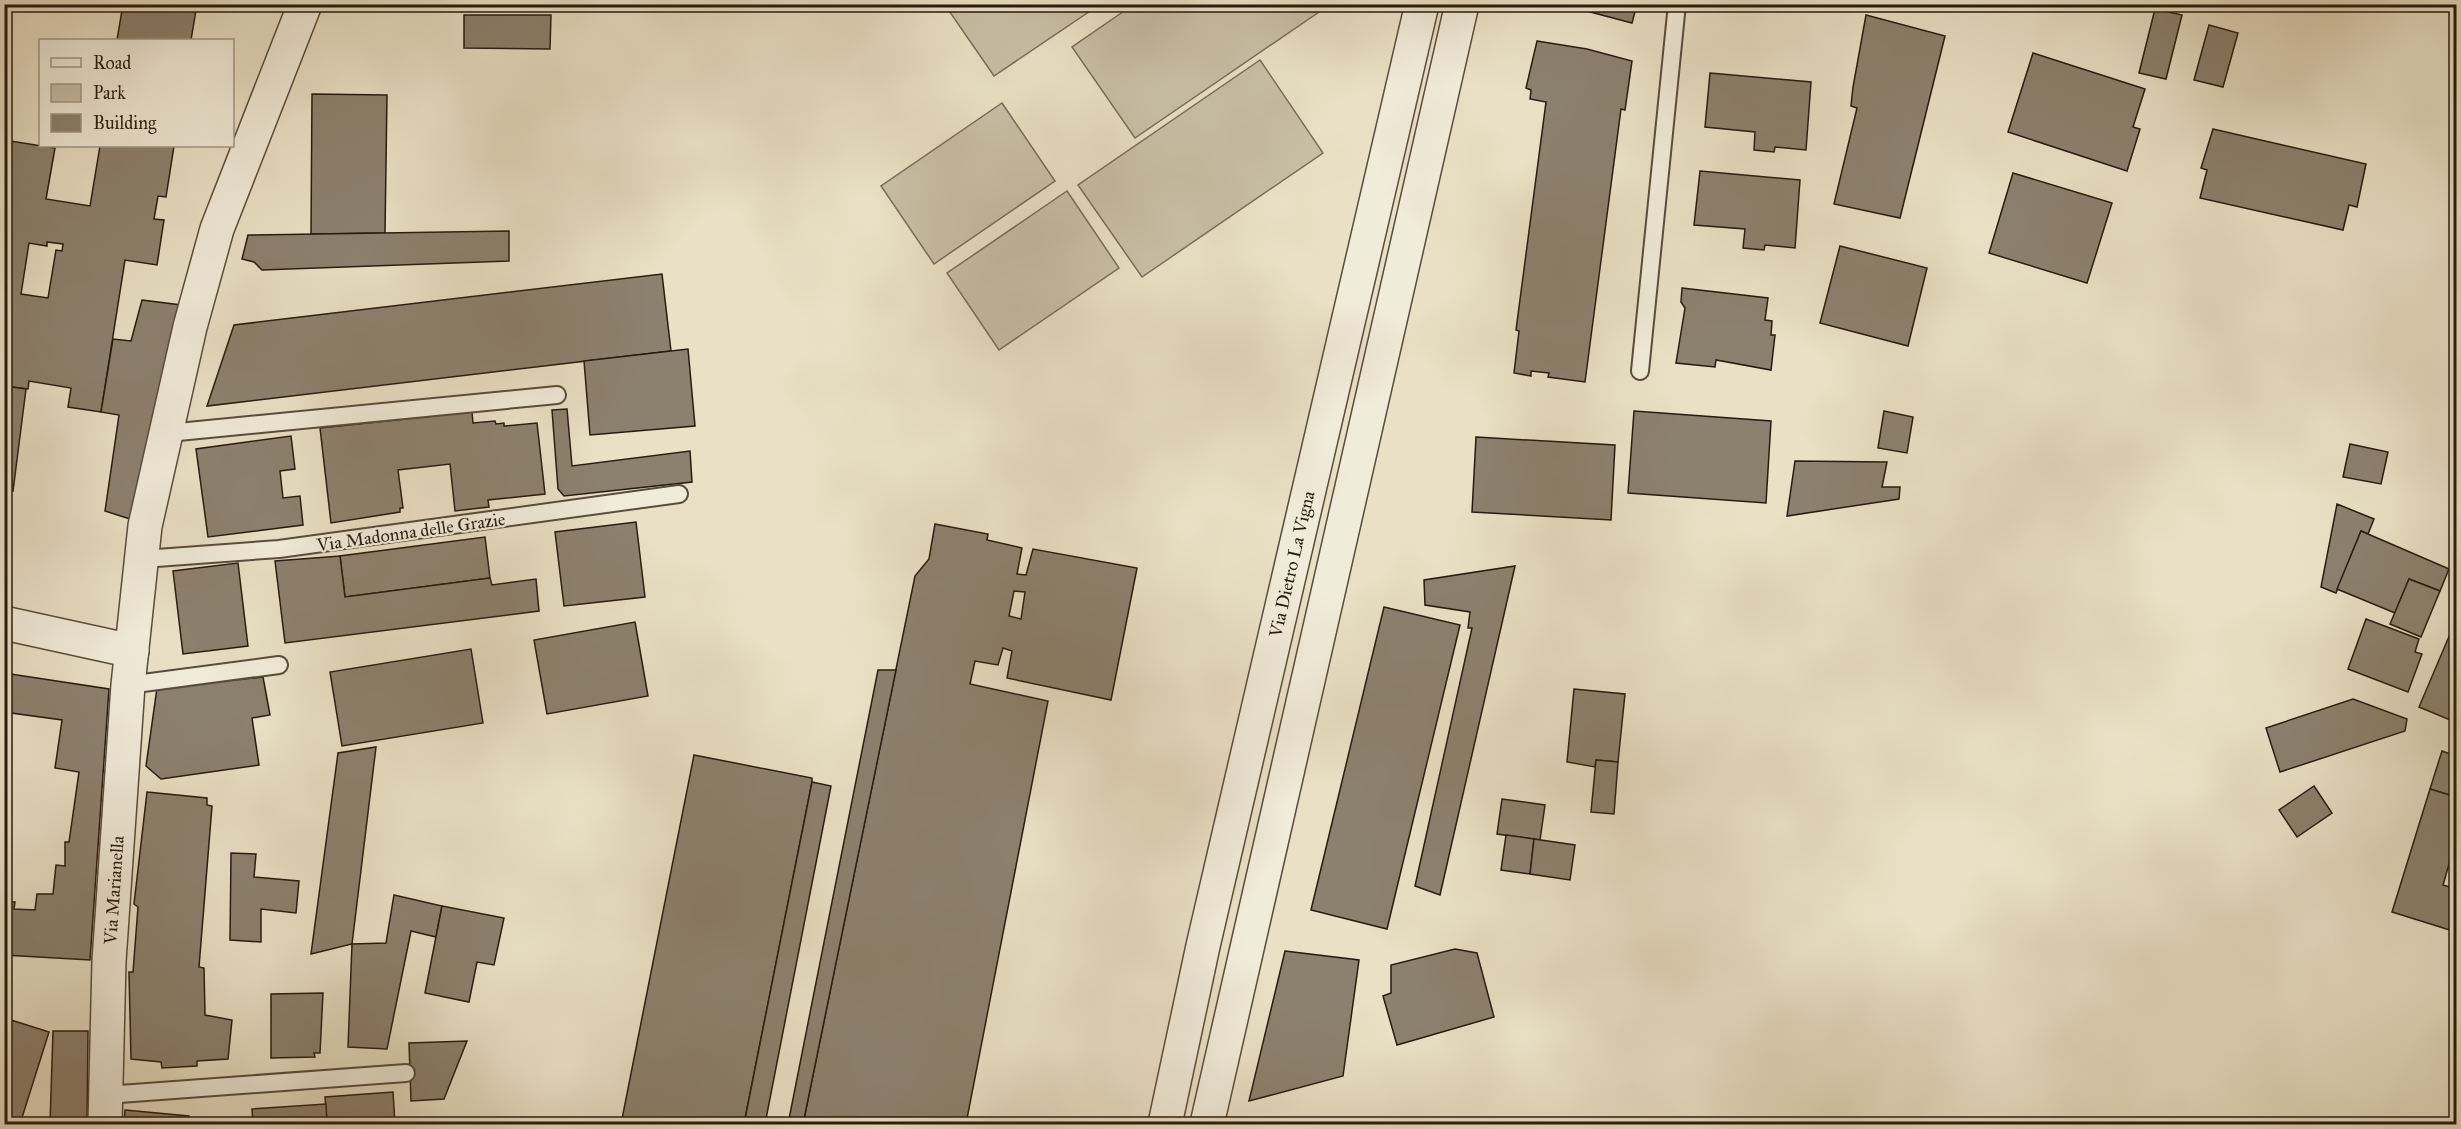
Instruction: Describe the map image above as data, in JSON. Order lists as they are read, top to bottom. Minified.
{"streets":{"street":["Via Dietro La Vigna","Via Marianella"],"lane":["Via Madonna delle Grazie"]},"legend":["Road","Park","Building"]}
